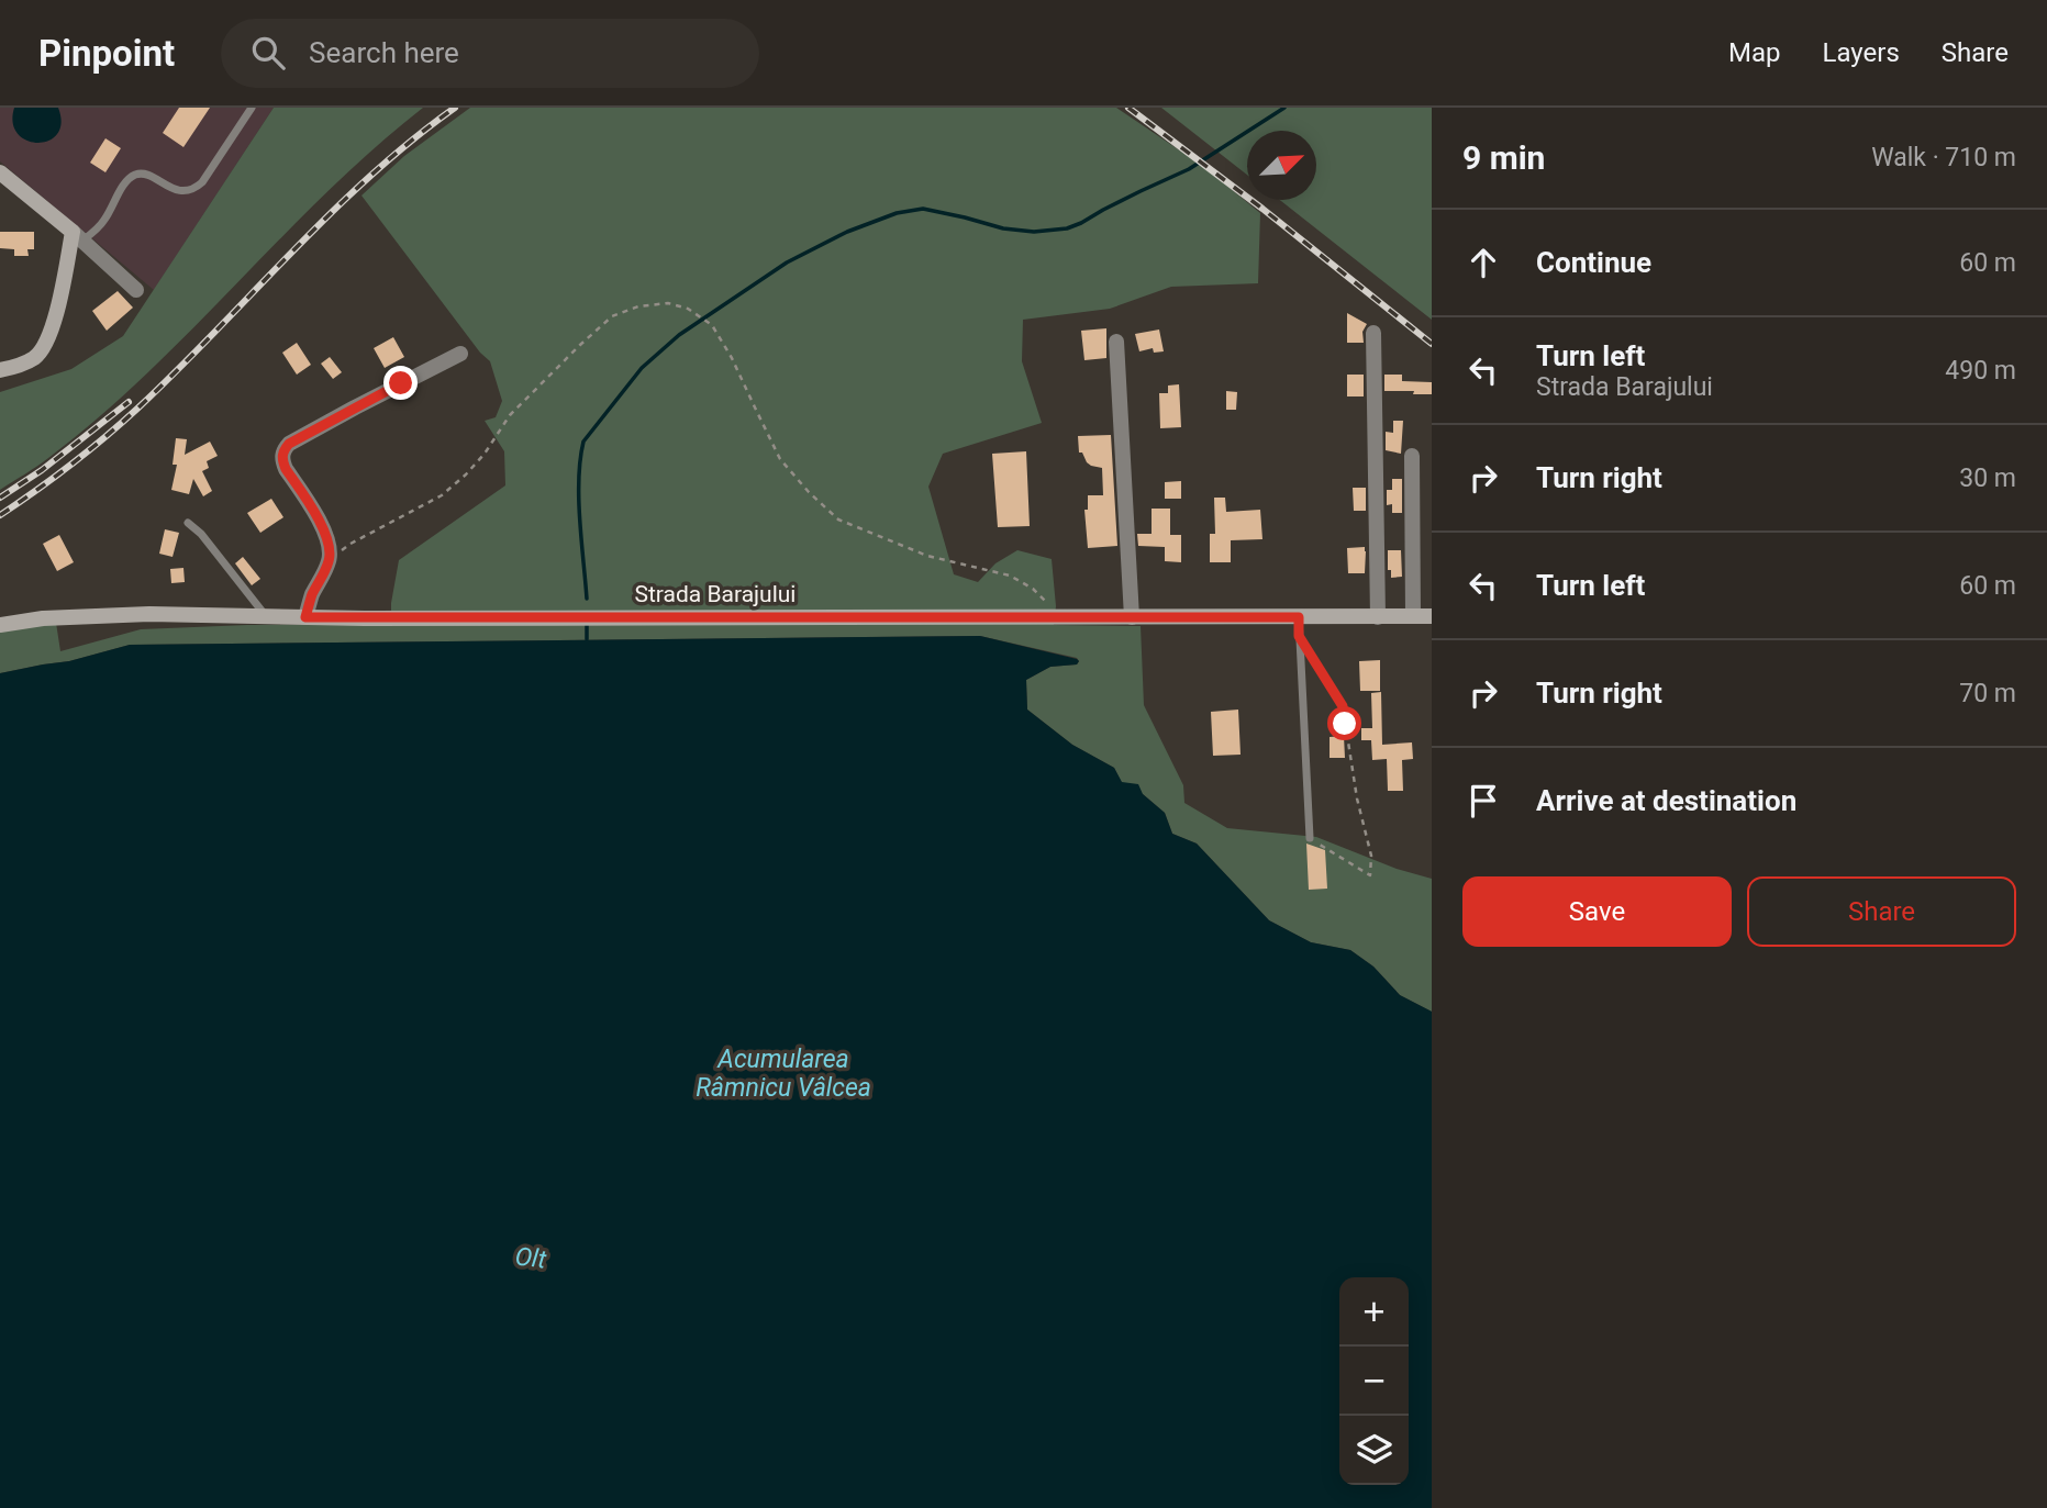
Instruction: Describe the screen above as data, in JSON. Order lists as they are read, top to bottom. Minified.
{"streets":{"street":["Strada Barajului"]},"water":["Acumularea Râmnicu Vâlcea","Olt"],"north":"top right","page":{"header":"Pinpoint","search":"Search here","nav":["Map","Layers","Share"],"heading":["9 min","Walk · 710 m"],"list":[["Continue","60 m"],["Turn left","Strada Barajului","490 m"],["Turn right","30 m"],["Turn left","60 m"],["Turn right","70 m"],"Arrive at destination"],"buttons":["Save","Share"],"map_buttons":["+","−"]}}
